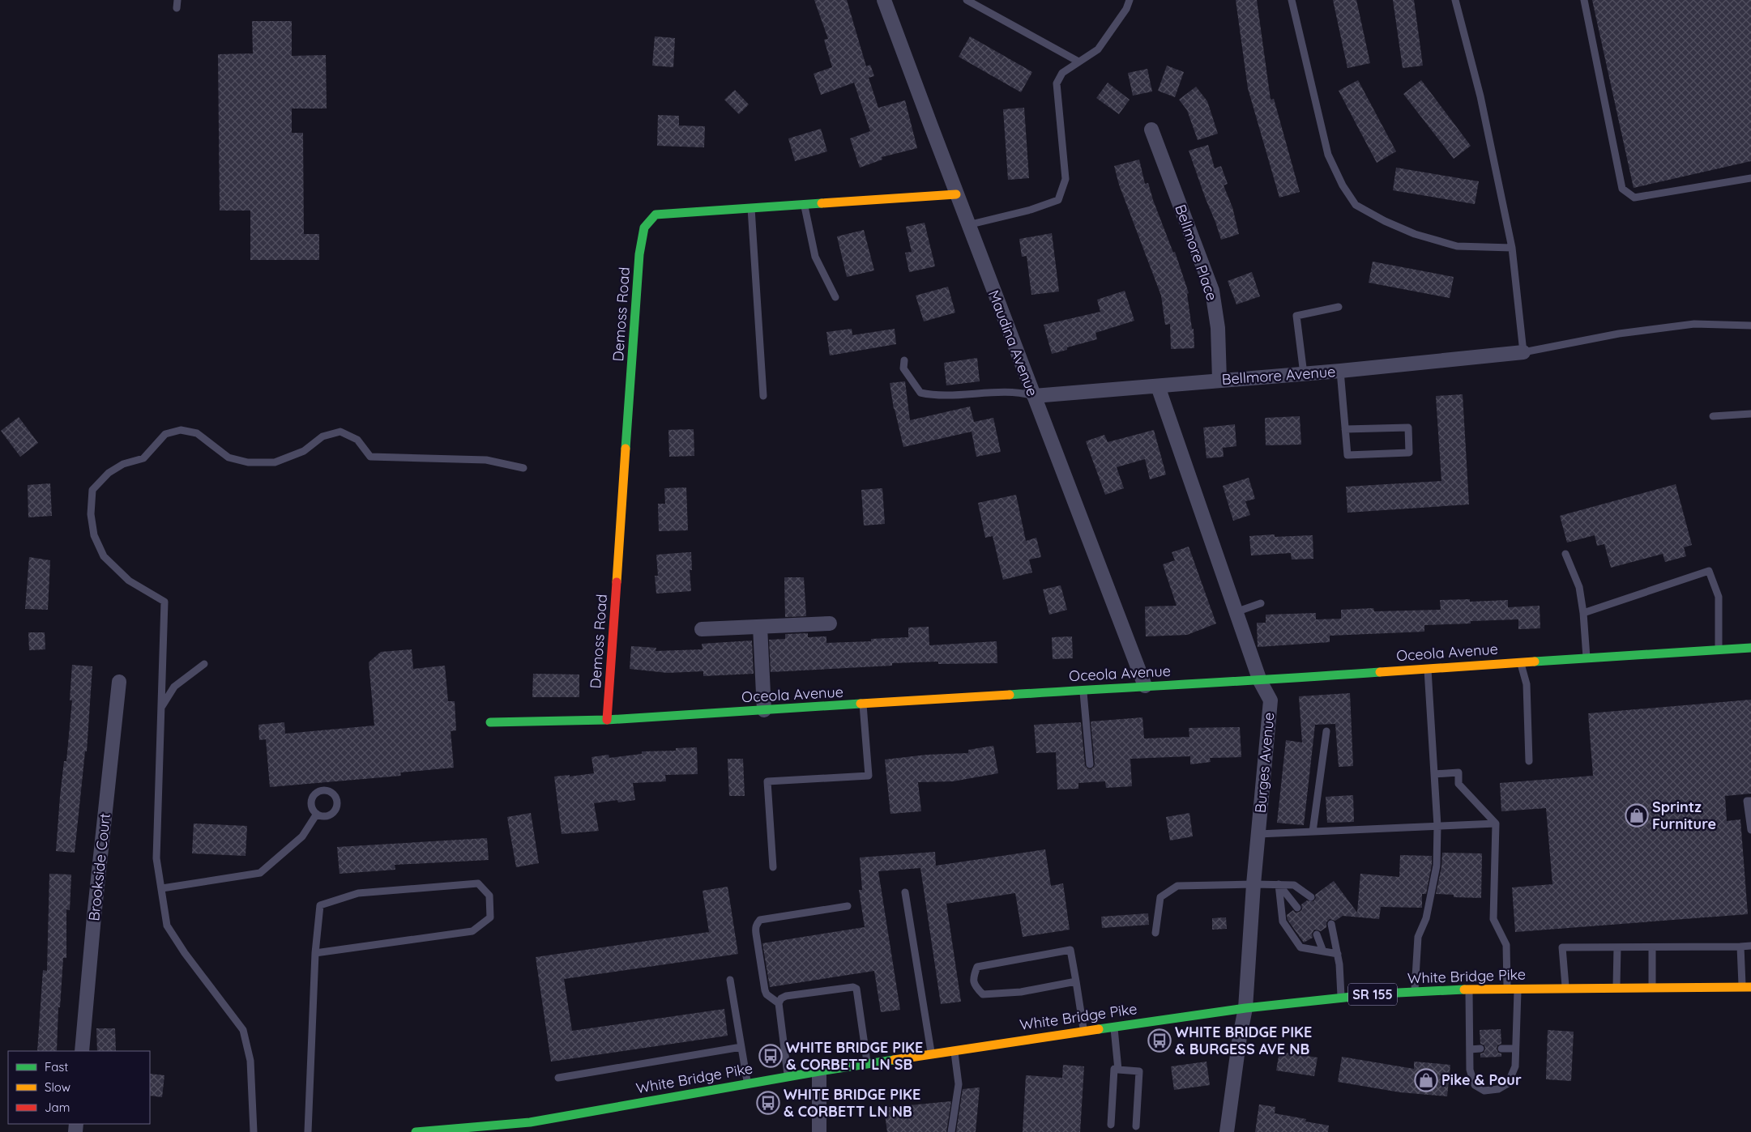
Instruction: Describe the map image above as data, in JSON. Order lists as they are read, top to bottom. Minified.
{"streets":{"street":["Bellmore Place","Demoss Road","Maudina Avenue","Bellmore Avenue","Oceola Avenue","Burges Avenue","Brookside Court","White Bridge Pike","SR 155"]},"crossings":[["Bellmore Place","Bellmore Avenue"],["Demoss Road","Maudina Avenue"],["Demoss Road","Oceola Avenue"],["Maudina Avenue","Bellmore Avenue"],["Maudina Avenue","Oceola Avenue"],["Bellmore Avenue","Burges Avenue"],["Oceola Avenue","Burges Avenue"],["Burges Avenue","White Bridge Pike"]],"places":{"shop":["Sprintz Furniture","Pike & Pour"],"bus stop":["WHITE BRIDGE PIKE & BURGESS AVE NB","WHITE BRIDGE PIKE & CORBETT LN SB","WHITE BRIDGE PIKE & CORBETT LN NB"]},"legend":["Fast","Slow","Jam"]}
